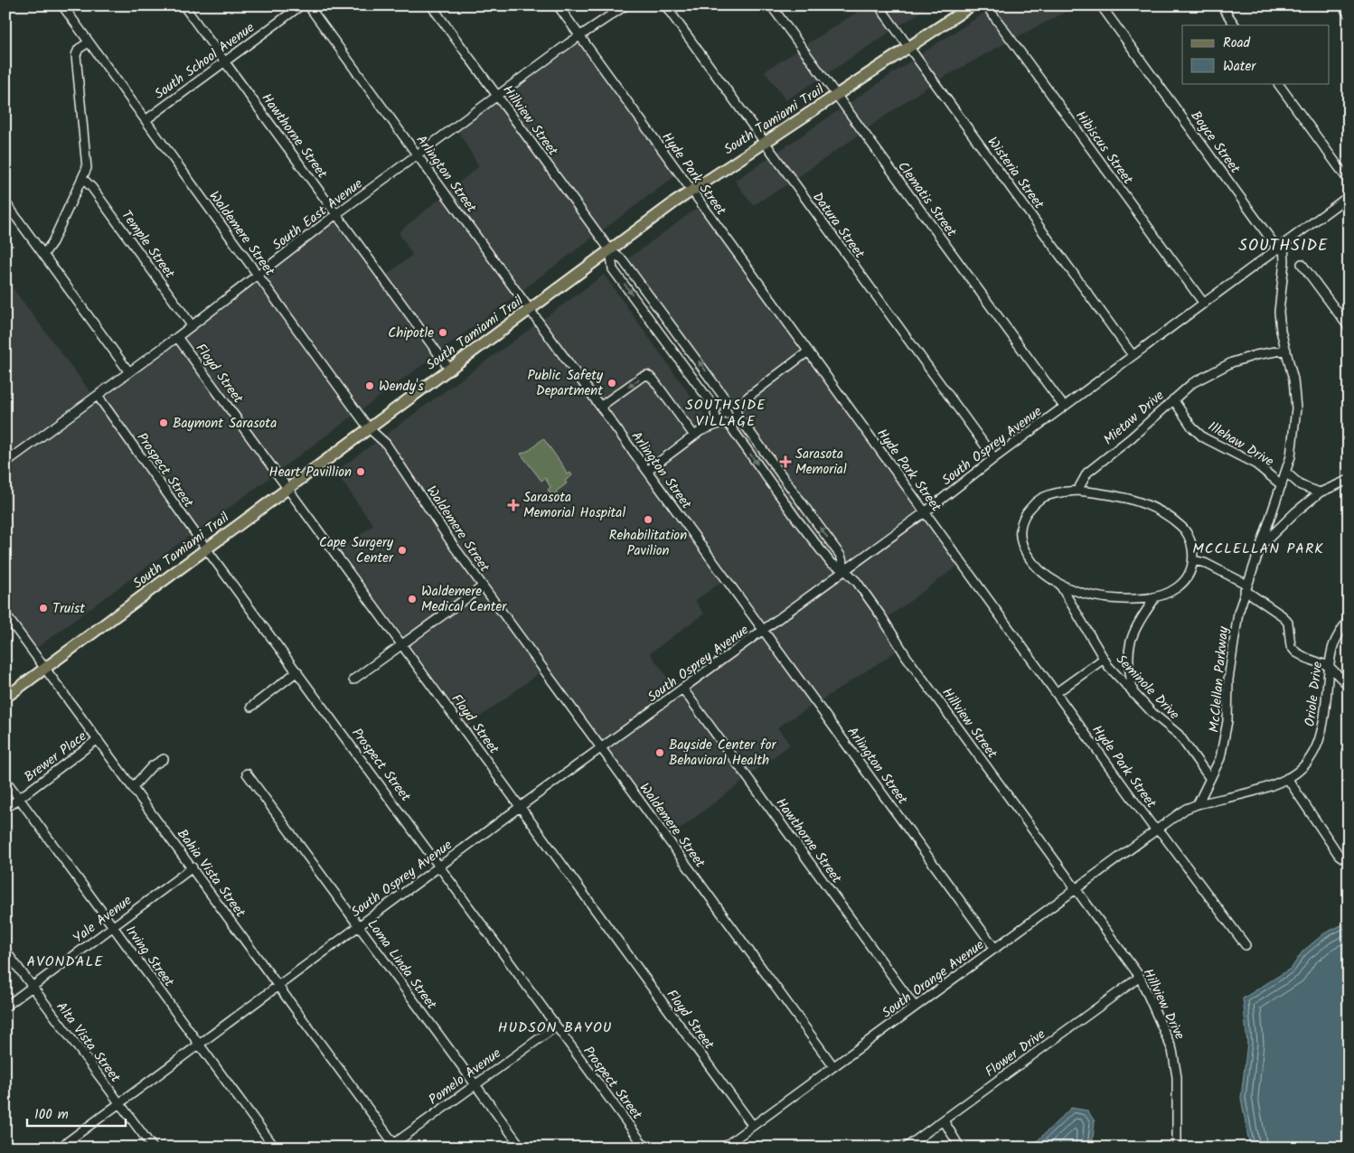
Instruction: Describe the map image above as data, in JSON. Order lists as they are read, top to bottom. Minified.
{"streets":{"main road":["South Tamiami Trail"],"street":["South School Avenue","Hillview Street","Hawthorne Street","Boyce Street","Hibiscus Street","Wisteria Street","Arlington Street","Hyde Park Street","Clematis Street","South East Avenue","Datura Street","Waldemere Street","Temple Street","Floyd Street","Mietaw Drive","Illehaw Drive","South Osprey Avenue","Prospect Street","McClellan Parkway","Seminole Drive","Oriole Drive","Brewer Place","Bahia Vista Street","Yale Avenue","Irving Street","Loma Linda Street","South Orange Avenue","Hillview Drive","Alta Vista Street","Flower Drive","Pomelo Avenue"]},"crossings":[["South School Avenue","Hawthorne Street"],["South School Avenue","Waldemere Street"],["South Tamiami Trail","Hillview Street"],["South Tamiami Trail","Hawthorne Street"],["South Tamiami Trail","Wisteria Street"],["South Tamiami Trail","Arlington Street"],["South Tamiami Trail","Hyde Park Street"],["South Tamiami Trail","Clematis Street"],["South Tamiami Trail","Datura Street"],["South Tamiami Trail","Waldemere Street"],["South Tamiami Trail","Floyd Street"],["South Tamiami Trail","Prospect Street"],["South Tamiami Trail","Bahia Vista Street"],["Hillview Street","South East Avenue"],["Hillview Street","South Osprey Avenue"],["Hillview Street","South Orange Avenue"],["Hillview Street","Hillview Drive"],["Hawthorne Street","South East Avenue"],["Hawthorne Street","South Osprey Avenue"],["Hawthorne Street","South Orange Avenue"],["Boyce Street","South Osprey Avenue"],["Boyce Street","McClellan Parkway"],["Hibiscus Street","South Osprey Avenue"],["Wisteria Street","South Osprey Avenue"],["Arlington Street","South East Avenue"],["Arlington Street","South Osprey Avenue"],["Arlington Street","South Orange Avenue"],["Hyde Park Street","South East Avenue"],["Hyde Park Street","South Osprey Avenue"],["Hyde Park Street","South Orange Avenue"],["Clematis Street","South Osprey Avenue"],["South East Avenue","Waldemere Street"],["South East Avenue","Temple Street"],["South East Avenue","Floyd Street"],["South East Avenue","Prospect Street"],["Datura Street","South Osprey Avenue"],["Waldemere Street","South Osprey Avenue"],["Waldemere Street","South Orange Avenue"],["Floyd Street","South Osprey Avenue"],["Floyd Street","South Orange Avenue"],["Mietaw Drive","Illehaw Drive"],["Mietaw Drive","McClellan Parkway"],["Mietaw Drive","Seminole Drive"],["Illehaw Drive","McClellan Parkway"],["South Osprey Avenue","Prospect Street"],["South Osprey Avenue","McClellan Parkway"],["South Osprey Avenue","Bahia Vista Street"],["South Osprey Avenue","Irving Street"],["South Osprey Avenue","Loma Linda Street"],["South Osprey Avenue","Alta Vista Street"],["Prospect Street","Pomelo Avenue"],["McClellan Parkway","Seminole Drive"],["McClellan Parkway","Oriole Drive"],["Brewer Place","Bahia Vista Street"],["Brewer Place","Irving Street"],["Bahia Vista Street","Yale Avenue"],["Bahia Vista Street","Pomelo Avenue"],["Yale Avenue","Irving Street"],["Yale Avenue","Alta Vista Street"],["Loma Linda Street","Pomelo Avenue"],["South Orange Avenue","Hillview Drive"],["Hillview Drive","Flower Drive"]],"districts":["SOUTHSIDE","SOUTHSIDE VILLAGE","MCCLELLAN PARK","AVONDALE","HUDSON BAYOU"],"places":{"other":["Chipotle","Public Safety Department","Wendy's","Baymont Sarasota","Heart Pavillion","Rehabilitation Pavilion","Cape Surgery Center","Waldemere Medical Center","Truist","Bayside Center for Behavioral Health"],"health":["Sarasota Memorial","Sarasota Memorial Hospital"]},"legend":["Road","Water"],"scale_bar":"100 m"}
